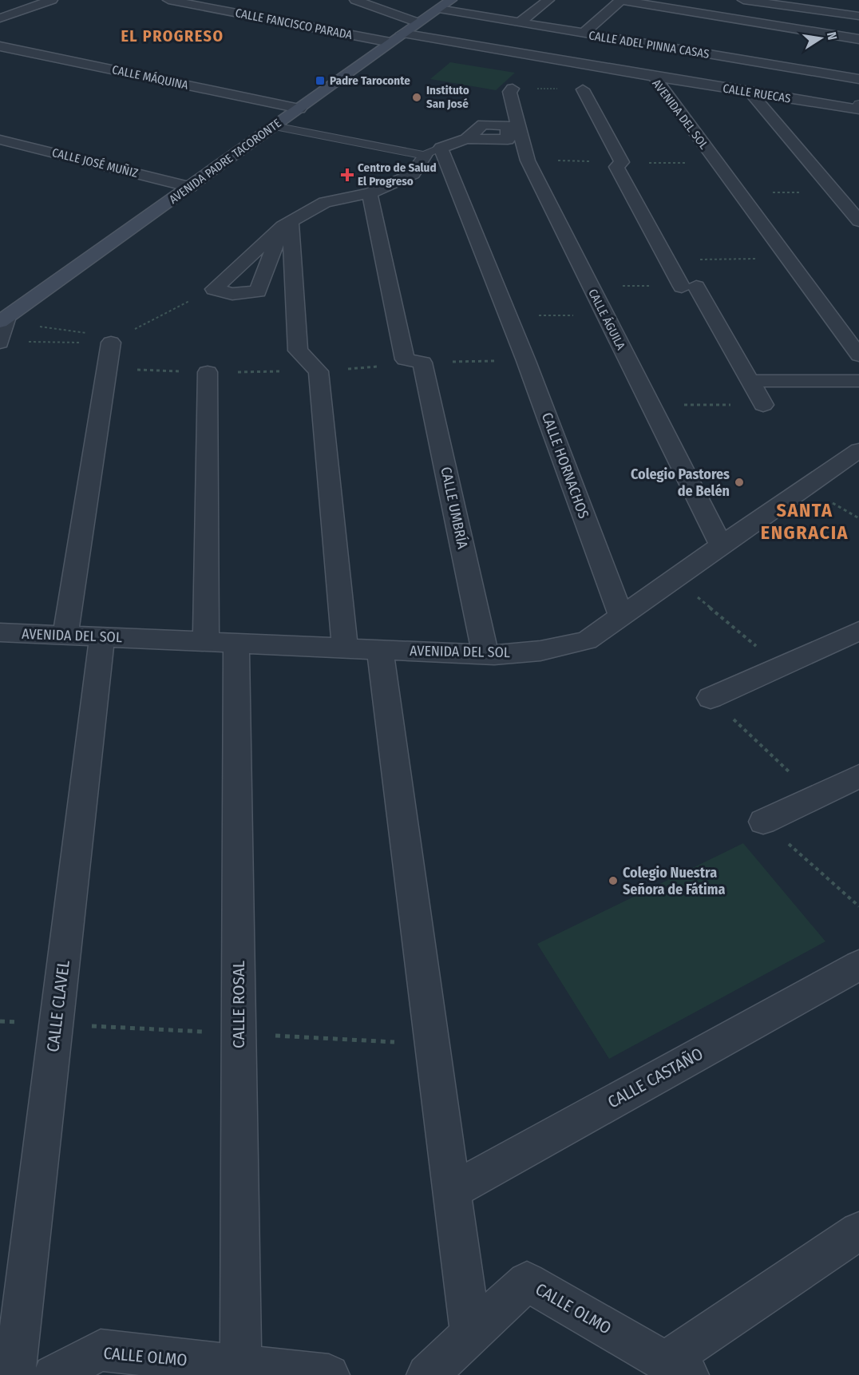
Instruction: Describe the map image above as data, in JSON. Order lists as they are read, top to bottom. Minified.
{"streets":{"main road":["AVENIDA PADRE TACORONTE"],"street":["CALLE FANCISCO PARADA","CALLE ADEL PINNA CASAS","CALLE MÁQUINA","CALLE RUECAS","AVENIDA DEL SOL","CALLE JOSÉ MUÑIZ","CALLE ÁGUILA","CALLE HORNACHOS","CALLE UMBRÍA","CALLE ROSAL","CALLE CLAVEL","CALLE CASTAÑO","CALLE OLMO"]},"crossings":[["CALLE FANCISCO PARADA","AVENIDA DEL SOL"],["CALLE FANCISCO PARADA","AVENIDA PADRE TACORONTE"],["CALLE ADEL PINNA CASAS","AVENIDA PADRE TACORONTE"],["CALLE MÁQUINA","AVENIDA PADRE TACORONTE"],["CALLE RUECAS","AVENIDA DEL SOL"],["AVENIDA DEL SOL","AVENIDA PADRE TACORONTE"],["AVENIDA DEL SOL","CALLE ÁGUILA"],["AVENIDA DEL SOL","CALLE HORNACHOS"],["AVENIDA DEL SOL","CALLE UMBRÍA"],["AVENIDA DEL SOL","CALLE ROSAL"],["AVENIDA DEL SOL","CALLE CLAVEL"],["AVENIDA PADRE TACORONTE","CALLE JOSÉ MUÑIZ"],["CALLE ROSAL","CALLE OLMO"]],"districts":["EL PROGRESO","SANTA ENGRACIA"],"places":{"transit":["Padre Taroconte"],"other":["Instituto San José","Colegio Pastores de Belén","Colegio Nuestra Señora de Fátima"],"health":["Centro de Salud El Progreso"]},"north":"right"}
